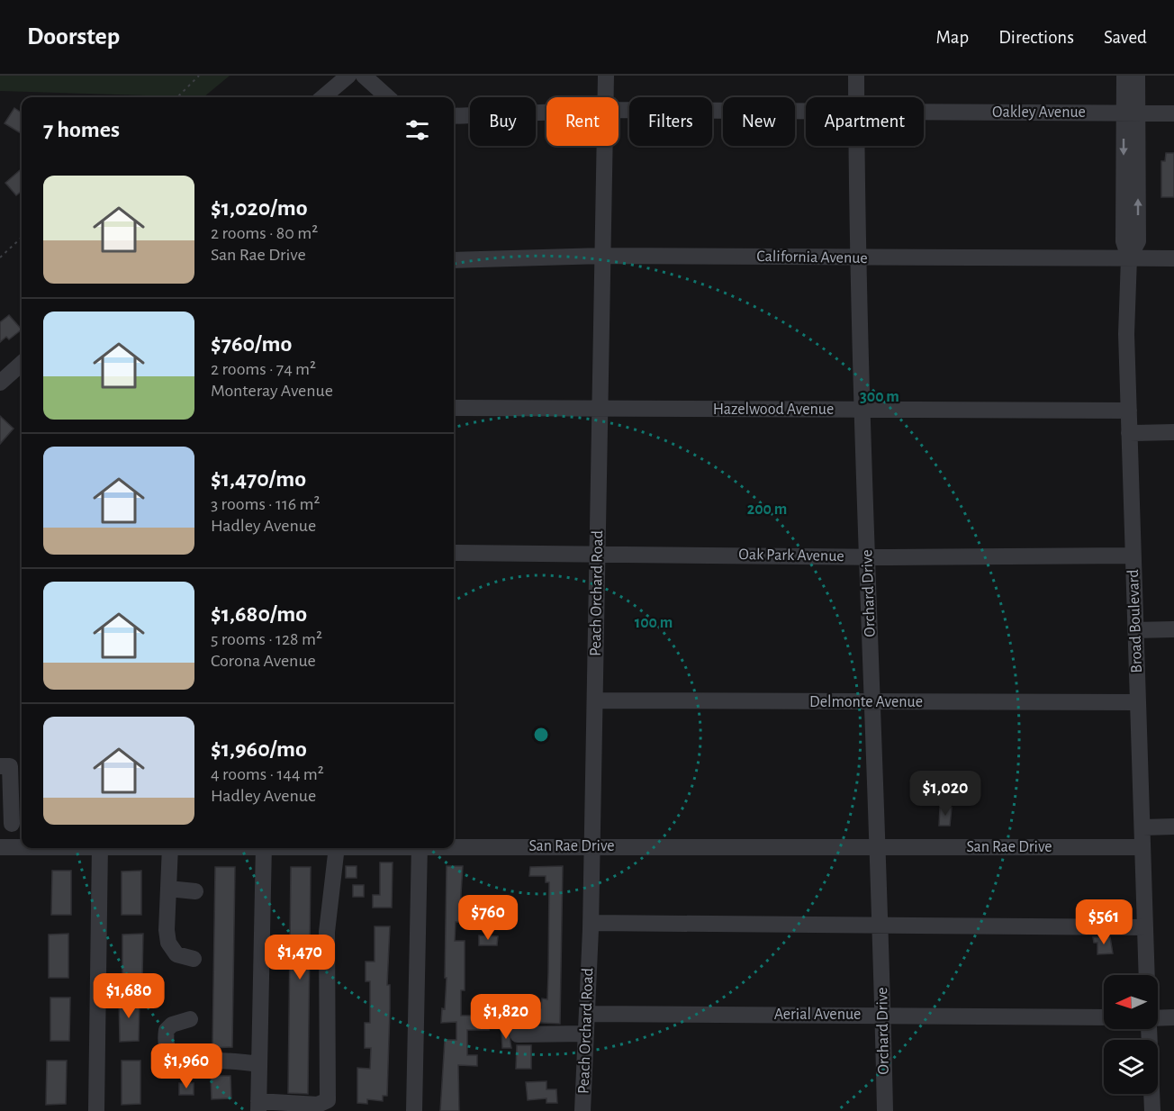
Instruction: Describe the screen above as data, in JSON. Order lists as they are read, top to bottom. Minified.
{"streets":{"street":["Oakley Avenue","California Avenue","Hazelwood Avenue","Oak Park Avenue","Peach Orchard Road","Orchard Drive","Broad Boulevard","Delmonte Avenue","San Rae Drive","Aerial Avenue"]},"crossings":[["Oakley Avenue","Broad Boulevard"],["California Avenue","Peach Orchard Road"],["California Avenue","Orchard Drive"],["California Avenue","Broad Boulevard"],["Hazelwood Avenue","Peach Orchard Road"],["Hazelwood Avenue","Orchard Drive"],["Hazelwood Avenue","Broad Boulevard"],["Oak Park Avenue","Peach Orchard Road"],["Oak Park Avenue","Orchard Drive"],["Oak Park Avenue","Broad Boulevard"],["Peach Orchard Road","Delmonte Avenue"],["Peach Orchard Road","San Rae Drive"],["Peach Orchard Road","Aerial Avenue"],["Orchard Drive","Delmonte Avenue"],["Orchard Drive","San Rae Drive"],["Orchard Drive","Aerial Avenue"],["Broad Boulevard","Delmonte Avenue"],["Broad Boulevard","San Rae Drive"]],"north":"left","page":{"header":"Doorstep","nav":["Map","Directions","Saved"],"chip":["Buy","Rent","Filters","New","Apartment"],"heading":"7 homes","list":[{"name":"$1,020/mo","note":"2 rooms · 80 m² · San Rae Drive"},{"name":"$760/mo","note":"2 rooms · 74 m² · Monteray Avenue"},{"name":"$1,470/mo","note":"3 rooms · 116 m² · Hadley Avenue"},{"name":"$1,680/mo","note":"5 rooms · 128 m² · Corona Avenue"},{"name":"$1,960/mo","note":"4 rooms · 144 m² · Hadley Avenue"}],"price":["$1,020","$760","$561","$1,470","$1,680","$1,820","$1,960"]},"rings":["300 m","200 m","100 m"]}
